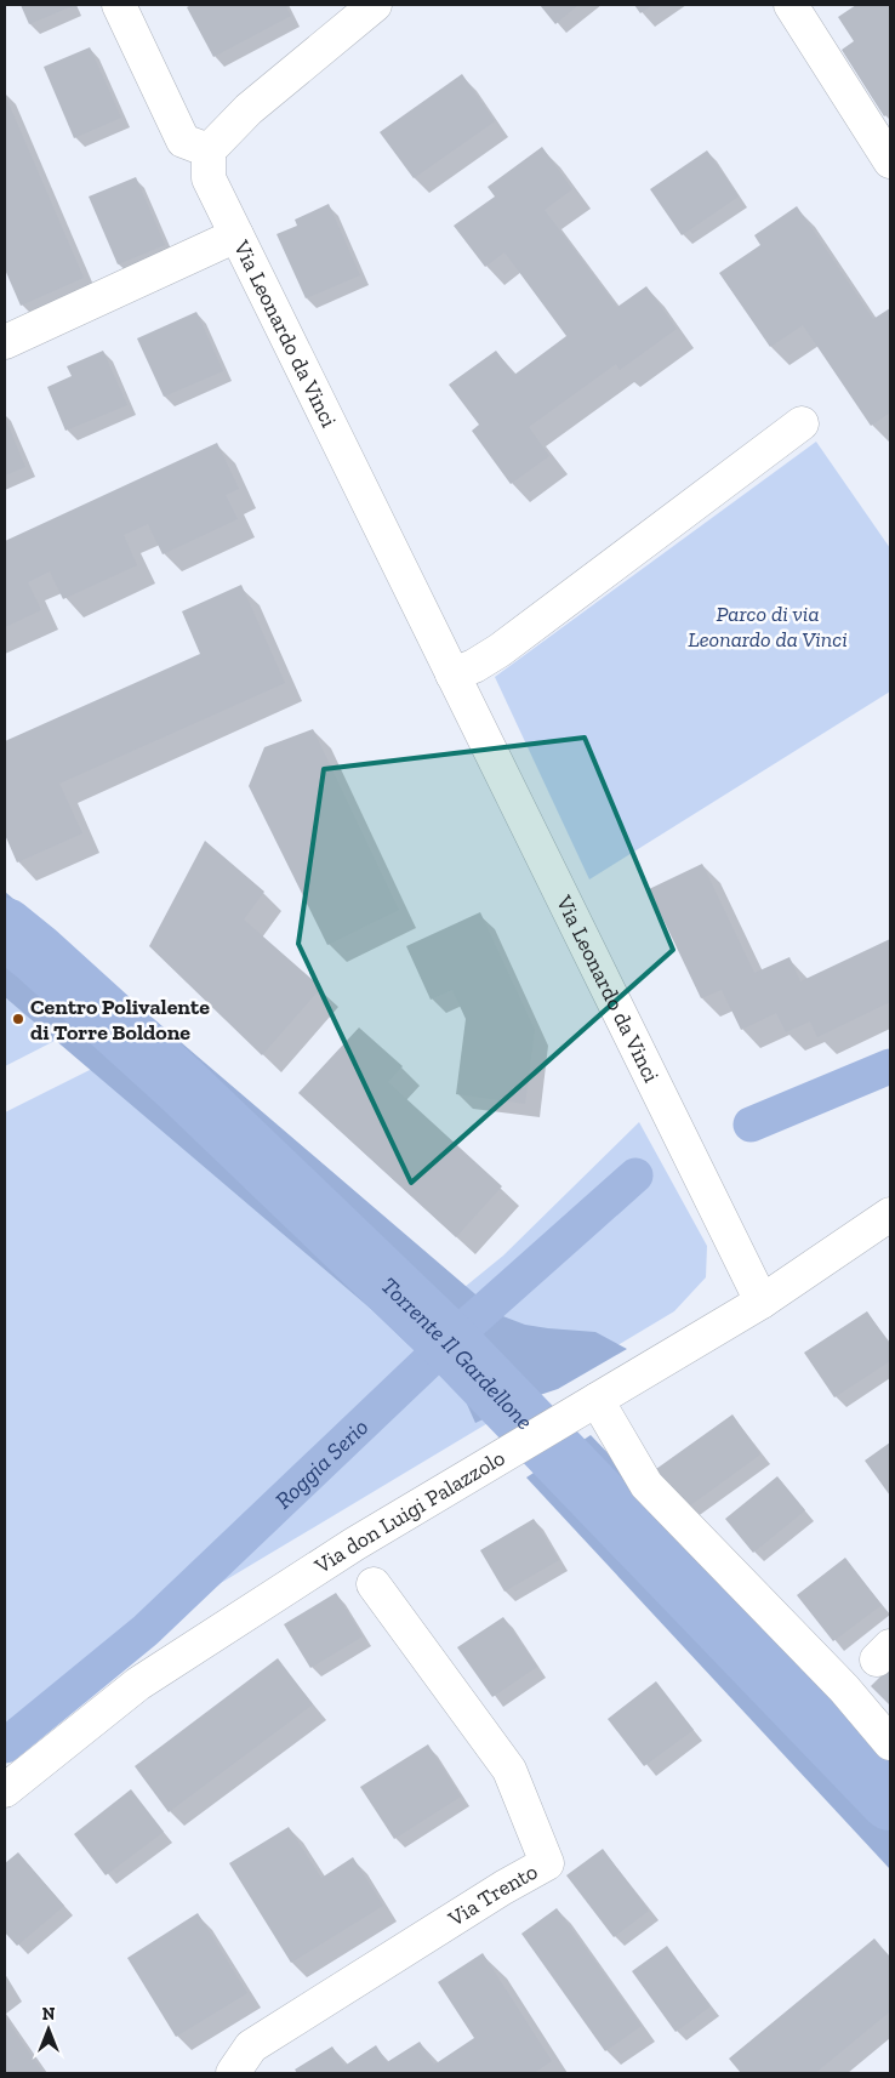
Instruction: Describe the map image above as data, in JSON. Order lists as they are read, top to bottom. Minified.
{"streets":{"street":["Via Leonardo da Vinci","Via don Luigi Palazzolo","Via Trento"]},"crossings":[["Via Leonardo da Vinci","Via don Luigi Palazzolo"]],"water":["Torrente Il Gardellone","Roggia Serio"],"parks":["Parco di via Leonardo da Vinci"],"places":["Centro Polivalente di Torre Boldone"],"north":"top"}
